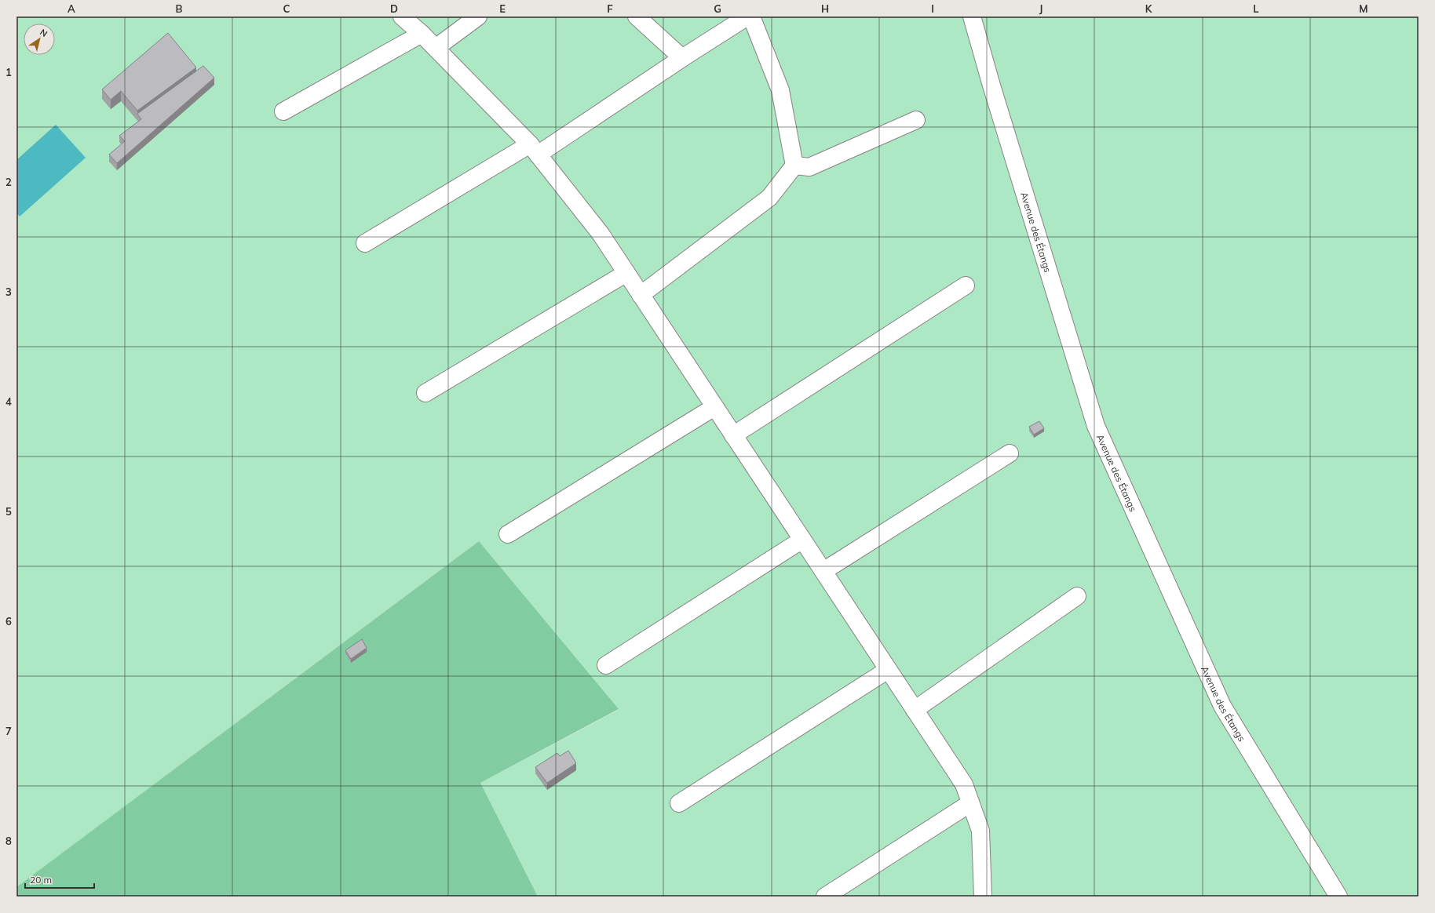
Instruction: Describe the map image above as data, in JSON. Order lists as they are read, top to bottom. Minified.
{"streets":{"street":["Avenue des Étangs"]},"scale_bar":"20 m","north":"top right","grid":{"columns":["A","B","C","D","E","F","G","H","I","J","K","L","M"],"rows":["1","2","3","4","5","6","7","8"]}}
